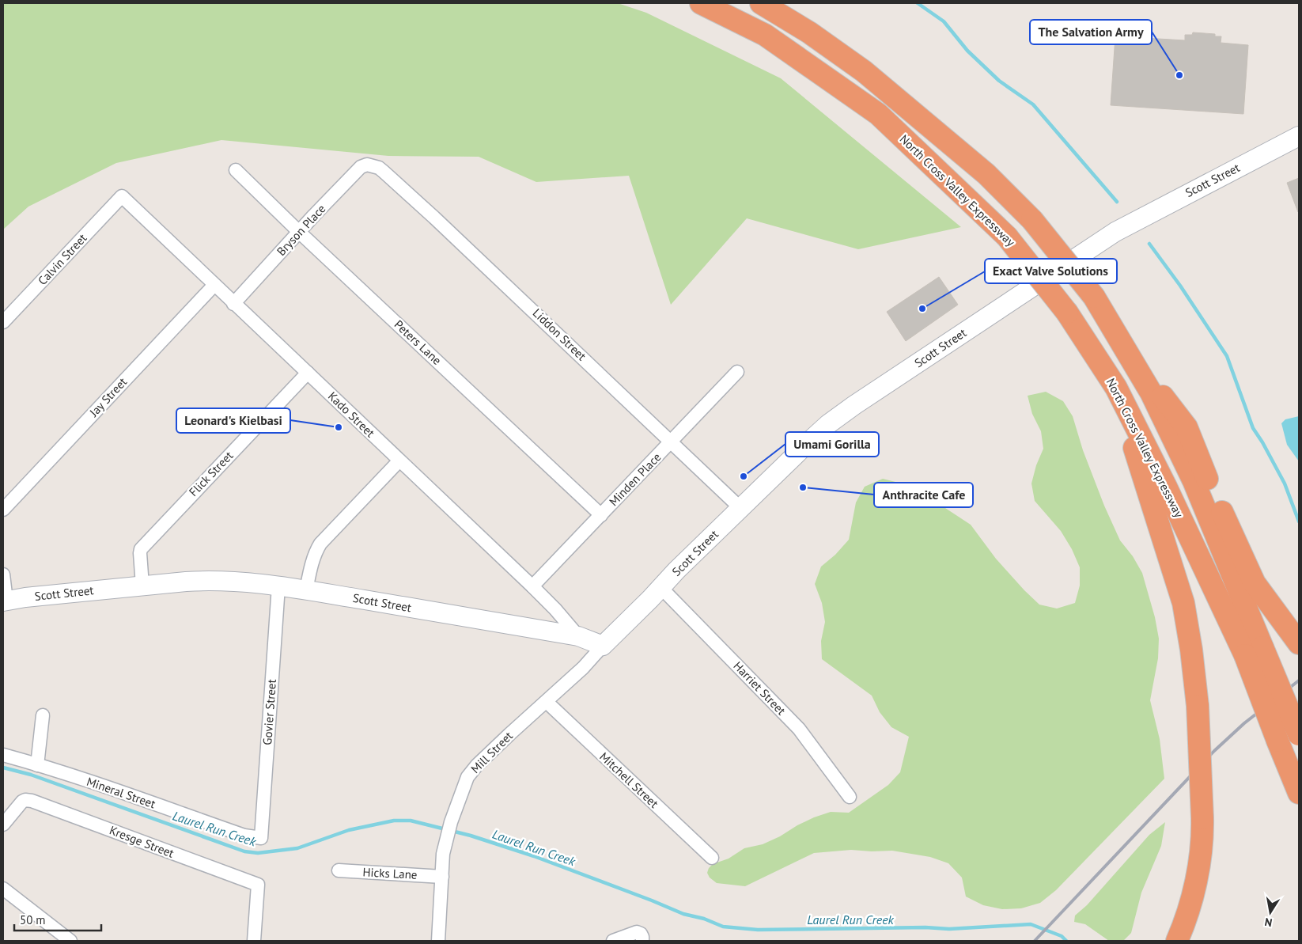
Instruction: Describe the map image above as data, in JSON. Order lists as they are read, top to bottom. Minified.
{"streets":{"highway":["North Cross Valley Expressway"],"street":["Scott Street","Bryson Place","Calvin Street","Liddon Street","Peters Lane","Jay Street","Kado Street","Flick Street","Minden Place","Harriet Street","Govier Street","Mill Street","Mitchell Street","Mineral Street","Kresge Street","Hicks Lane"]},"crossings":[["Scott Street","Liddon Street"],["Scott Street","Kado Street"],["Scott Street","Flick Street"],["Scott Street","Harriet Street"],["Scott Street","Govier Street"],["Scott Street","Mill Street"],["Bryson Place","Liddon Street"],["Bryson Place","Peters Lane"],["Bryson Place","Kado Street"],["Calvin Street","Kado Street"],["Liddon Street","Minden Place"],["Peters Lane","Minden Place"],["Jay Street","Kado Street"],["Kado Street","Flick Street"],["Kado Street","Minden Place"],["Govier Street","Mineral Street"],["Mill Street","Mitchell Street"],["Mill Street","Hicks Lane"]],"water":["Laurel Run Creek"],"places":["The Salvation Army","Exact Valve Solutions","Leonard's Kielbasi","Umami Gorilla","Anthracite Cafe"],"scale_bar":"50 m","north":"bottom"}
